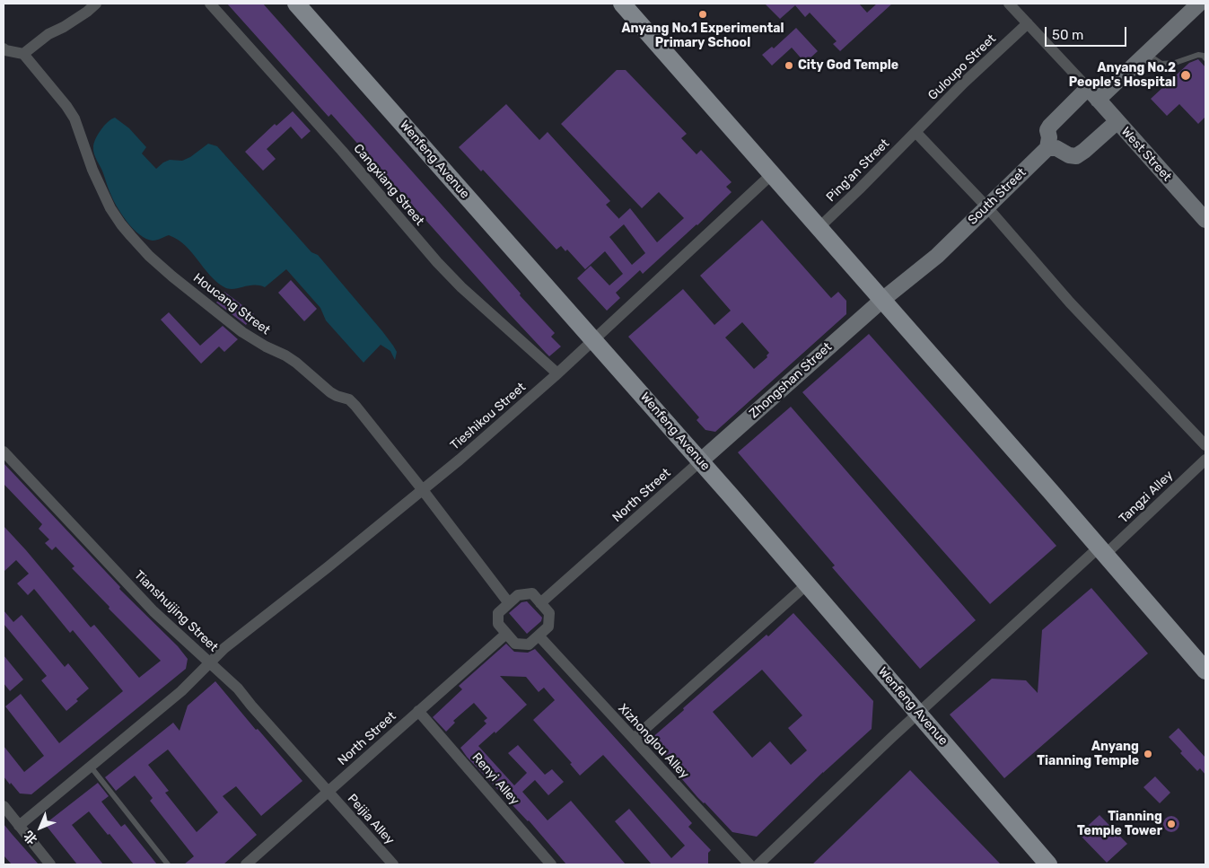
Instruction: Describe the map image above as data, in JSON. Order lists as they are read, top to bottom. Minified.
{"streets":{"main road":["Wenfeng Avenue"],"street":["Guloupo Street","West Street","Ping'an Street","Cangxiang Street","South Street","Houcang Street","Zhongshan Street","Tieshikou Street","North Street","Tangzi Alley","Tianshuijing Street","Xizhonglou Alley","Renyi Alley","Peijia Alley"]},"crossings":[["Guloupo Street","Ping'an Street"],["Wenfeng Avenue","Zhongshan Street"],["Wenfeng Avenue","Tieshikou Street"],["Wenfeng Avenue","North Street"],["Wenfeng Avenue","Tangzi Alley"],["Cangxiang Street","Tieshikou Street"],["South Street","Zhongshan Street"],["Houcang Street","Tieshikou Street"],["Houcang Street","North Street"],["Houcang Street","Xizhonglou Alley"],["Zhongshan Street","North Street"],["Tieshikou Street","Tianshuijing Street"],["North Street","Tianshuijing Street"],["North Street","Xizhonglou Alley"],["North Street","Renyi Alley"],["North Street","Peijia Alley"],["Tianshuijing Street","Peijia Alley"]],"places":["Anyang No.1 Experimental Primary School","City God Temple","Anyang No.2 People's Hospital","Anyang Tianning Temple","Tianning Temple Tower"],"scale_bar":"50 m","north":"bottom left"}
